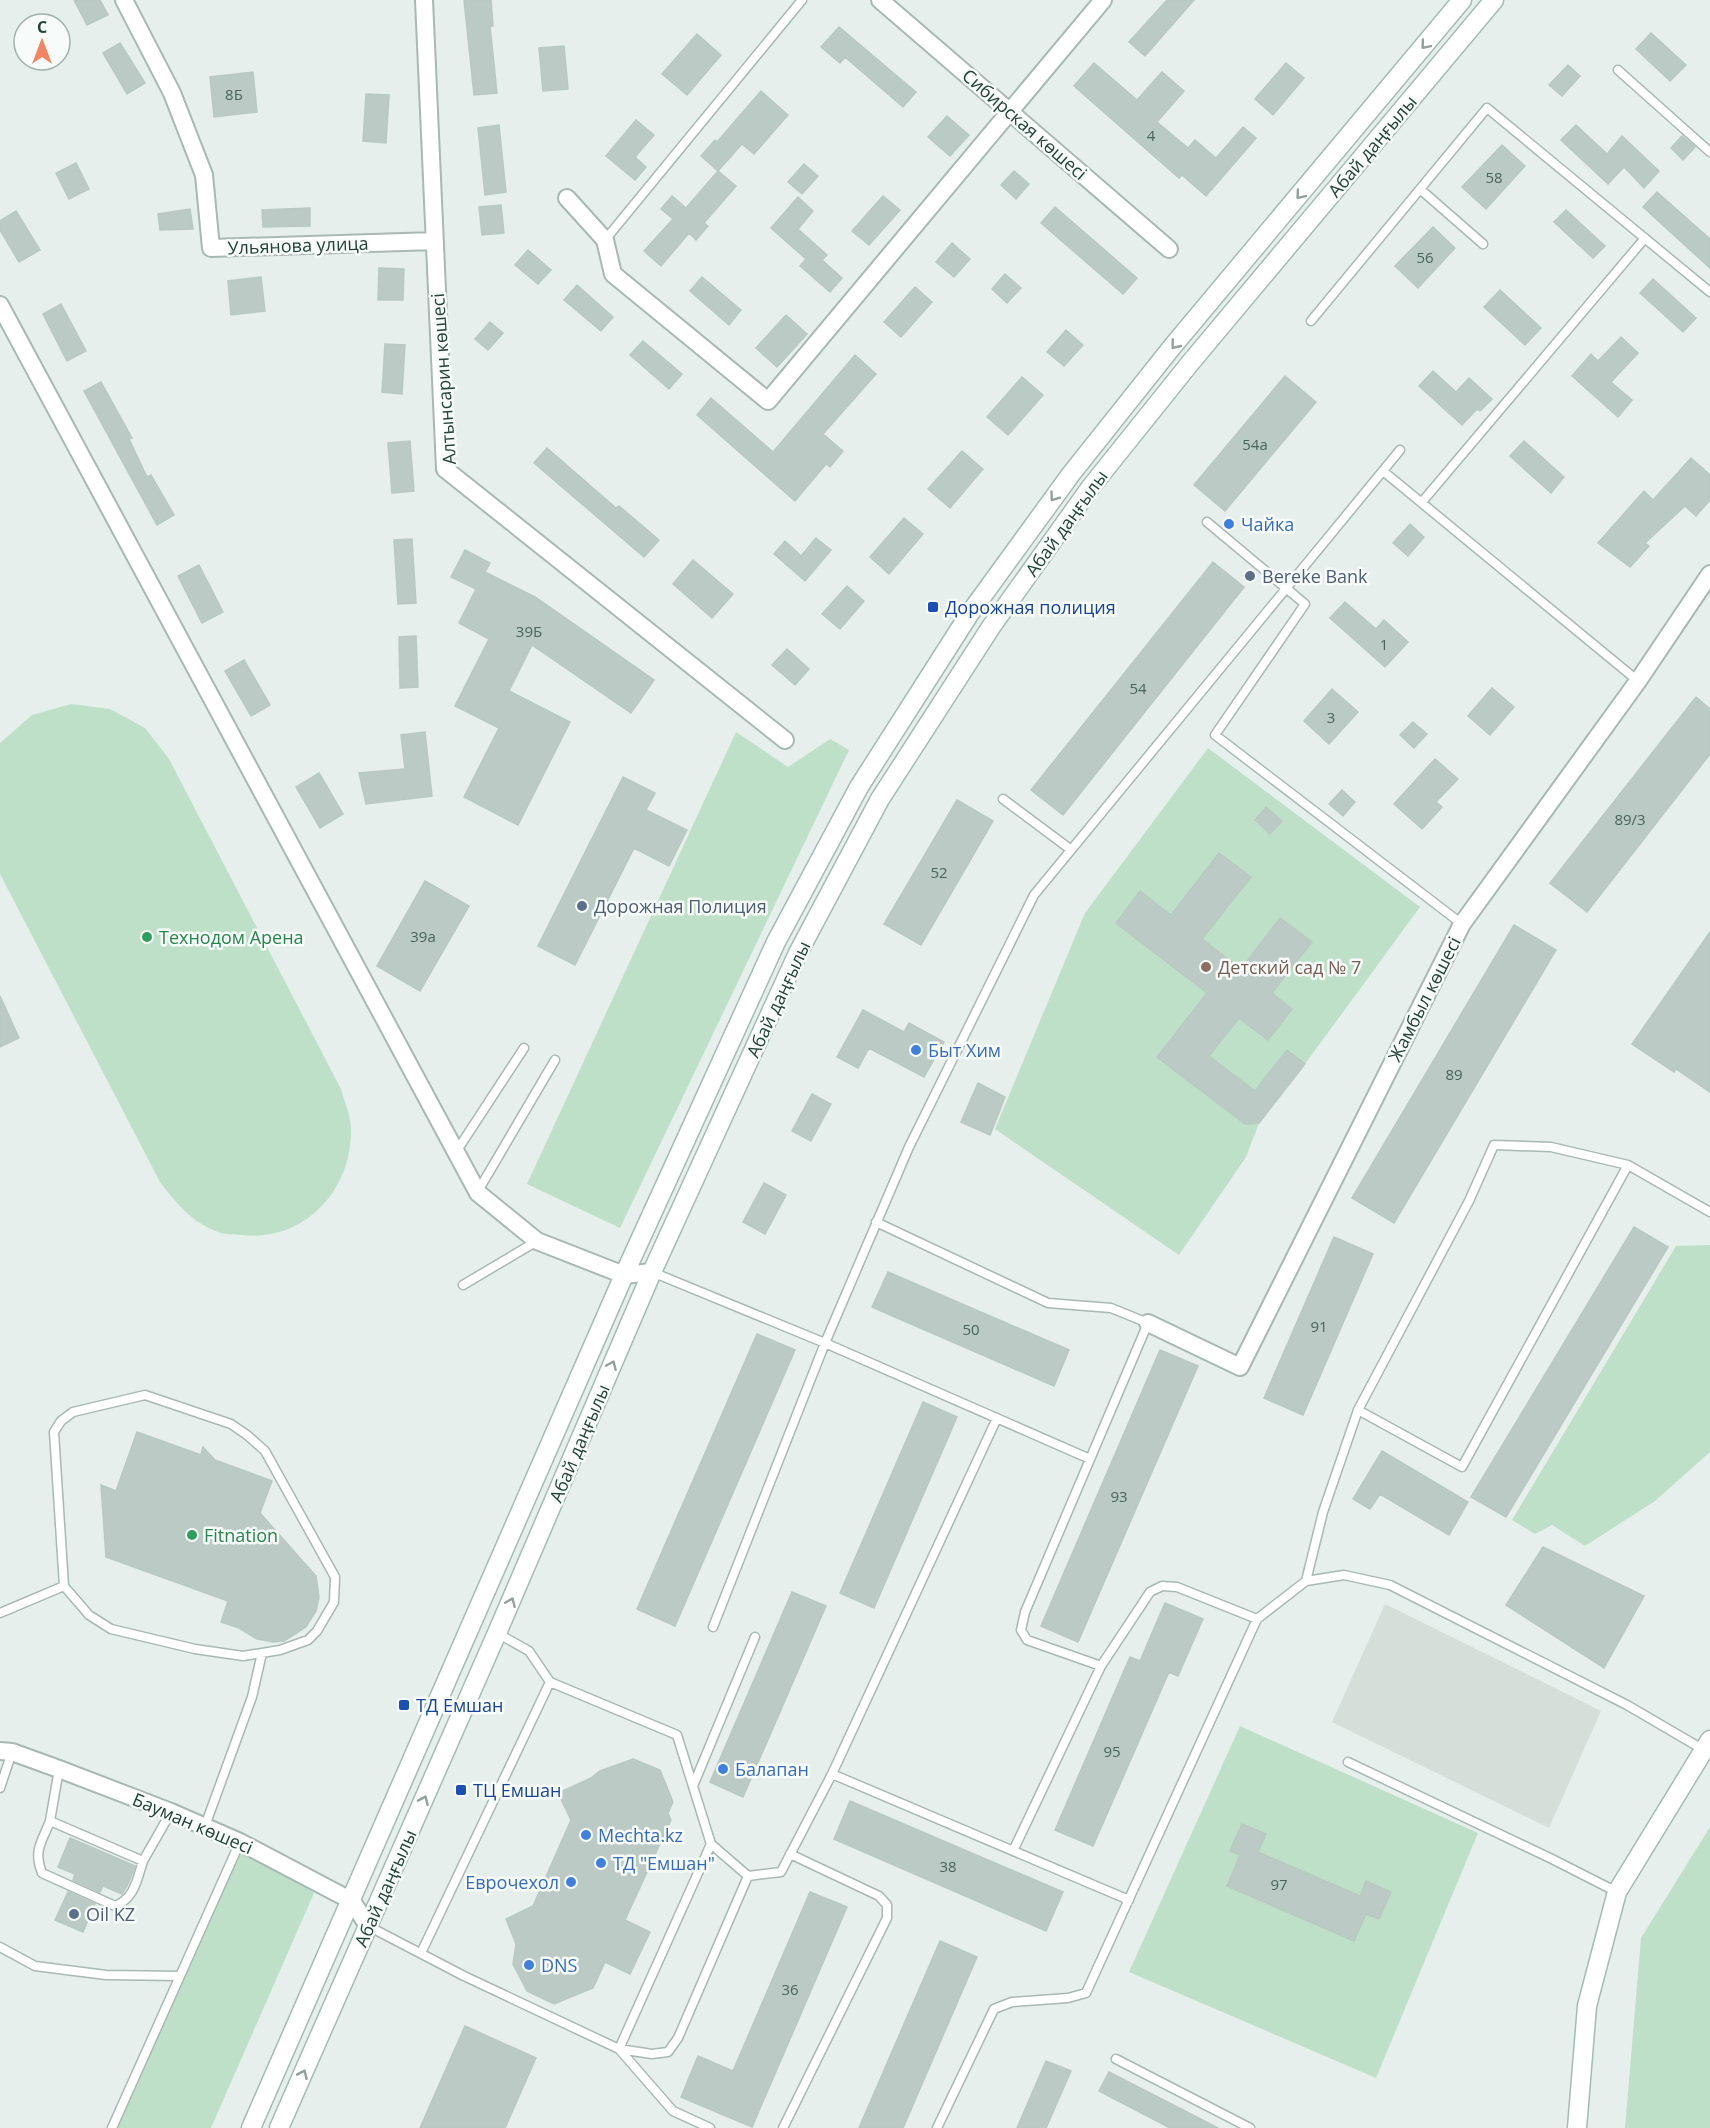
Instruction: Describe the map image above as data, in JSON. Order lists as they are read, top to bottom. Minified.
{"streets":{"main road":["Абай даңғылы"],"street":["Сибирская көшесі","Ульянова улица","Алтынсарин көшесі","Жамбыл көшесі","Бауман көшесі"]},"crossings":[["Абай даңғылы","Бауман көшесі"],["Ульянова улица","Алтынсарин көшесі"]],"places":{"other":["Чайка","Bereke Bank","Дорожная Полиция","Технодом Арена","Детский сад № 7","Быт Хим","Fitnation","Балапан","Mechta.kz","ТД \"Емшан\"","Еврочехол","Oil KZ","DNS"],"transit":["Дорожная полиция","ТД Емшан","ТЦ Емшан"]},"house_numbers":["8Б","4","58","56","54а","39Б","1","54","3","89/3","52","39а","89","91","50","93","95","38","97","36"],"north":"top"}
